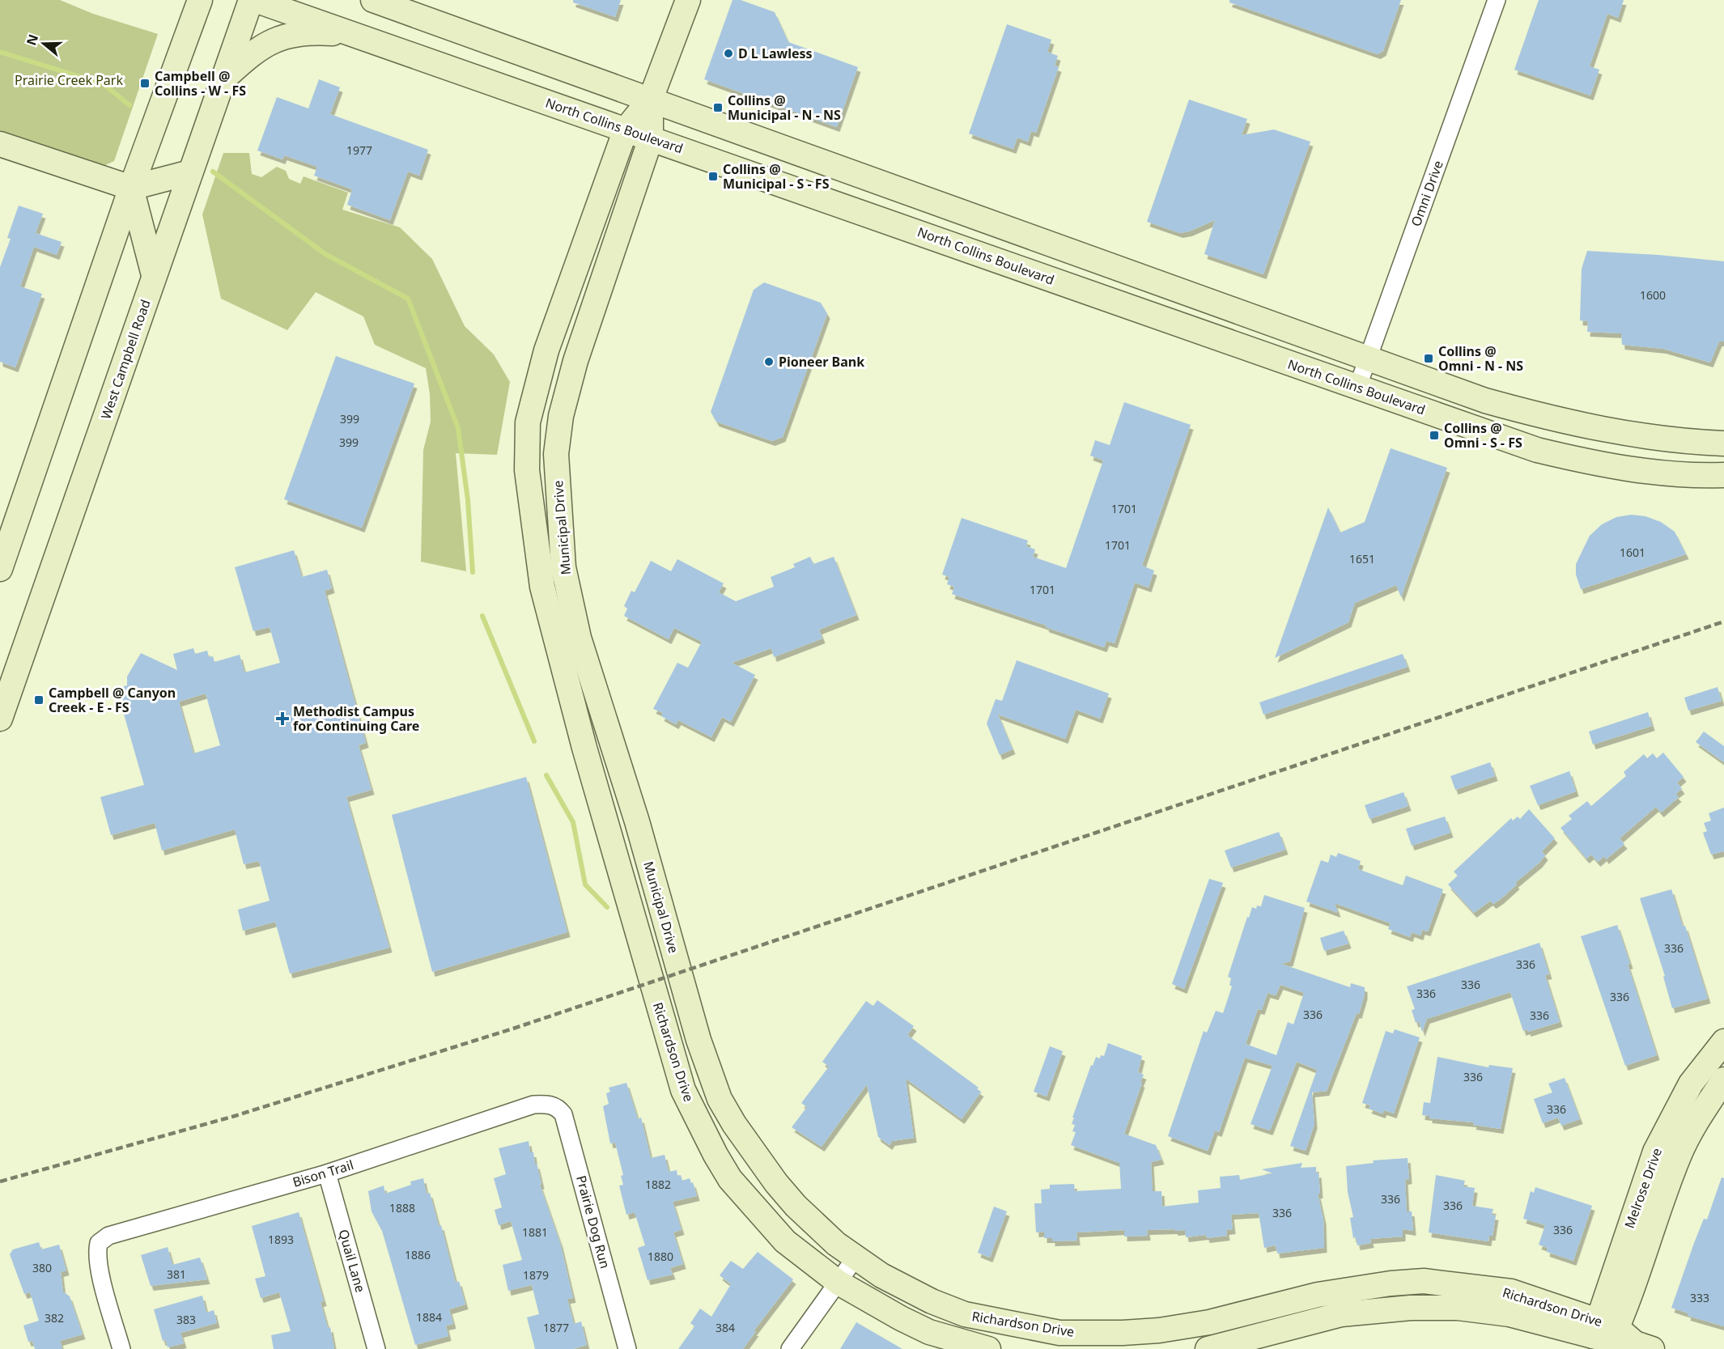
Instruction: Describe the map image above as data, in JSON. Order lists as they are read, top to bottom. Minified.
{"streets":{"main road":["North Collins Boulevard","West Campbell Road","Municipal Drive","Richardson Drive","Melrose Drive"],"street":["Omni Drive","Bison Trail","Prairie Dog Run","Quail Lane"]},"crossings":[["North Collins Boulevard","Omni Drive"],["North Collins Boulevard","Municipal Drive"],["Municipal Drive","Richardson Drive"],["Richardson Drive","Melrose Drive"],["Bison Trail","Prairie Dog Run"],["Bison Trail","Quail Lane"]],"parks":["Prairie Creek Park"],"places":{"other":["D L Lawless","Pioneer Bank"],"transit":["Campbell @ Collins - W - FS","Collins @ Municipal - N - NS","Collins @ Municipal - S - FS","Collins @ Omni - N - NS","Collins @ Omni - S - FS","Campbell @ Canyon Creek - E - FS"],"health":["Methodist Campus for Continuing Care"]},"house_numbers":["1977","1600","399","399","1701","1701","1601","1651","1701","336","336","336","336","336","336","336","336","336","1882","336","336","1888","336","336","1881","1893","1886","1880","380","381","1879","333","1884","382","383","1877","384"],"north":"left"}
